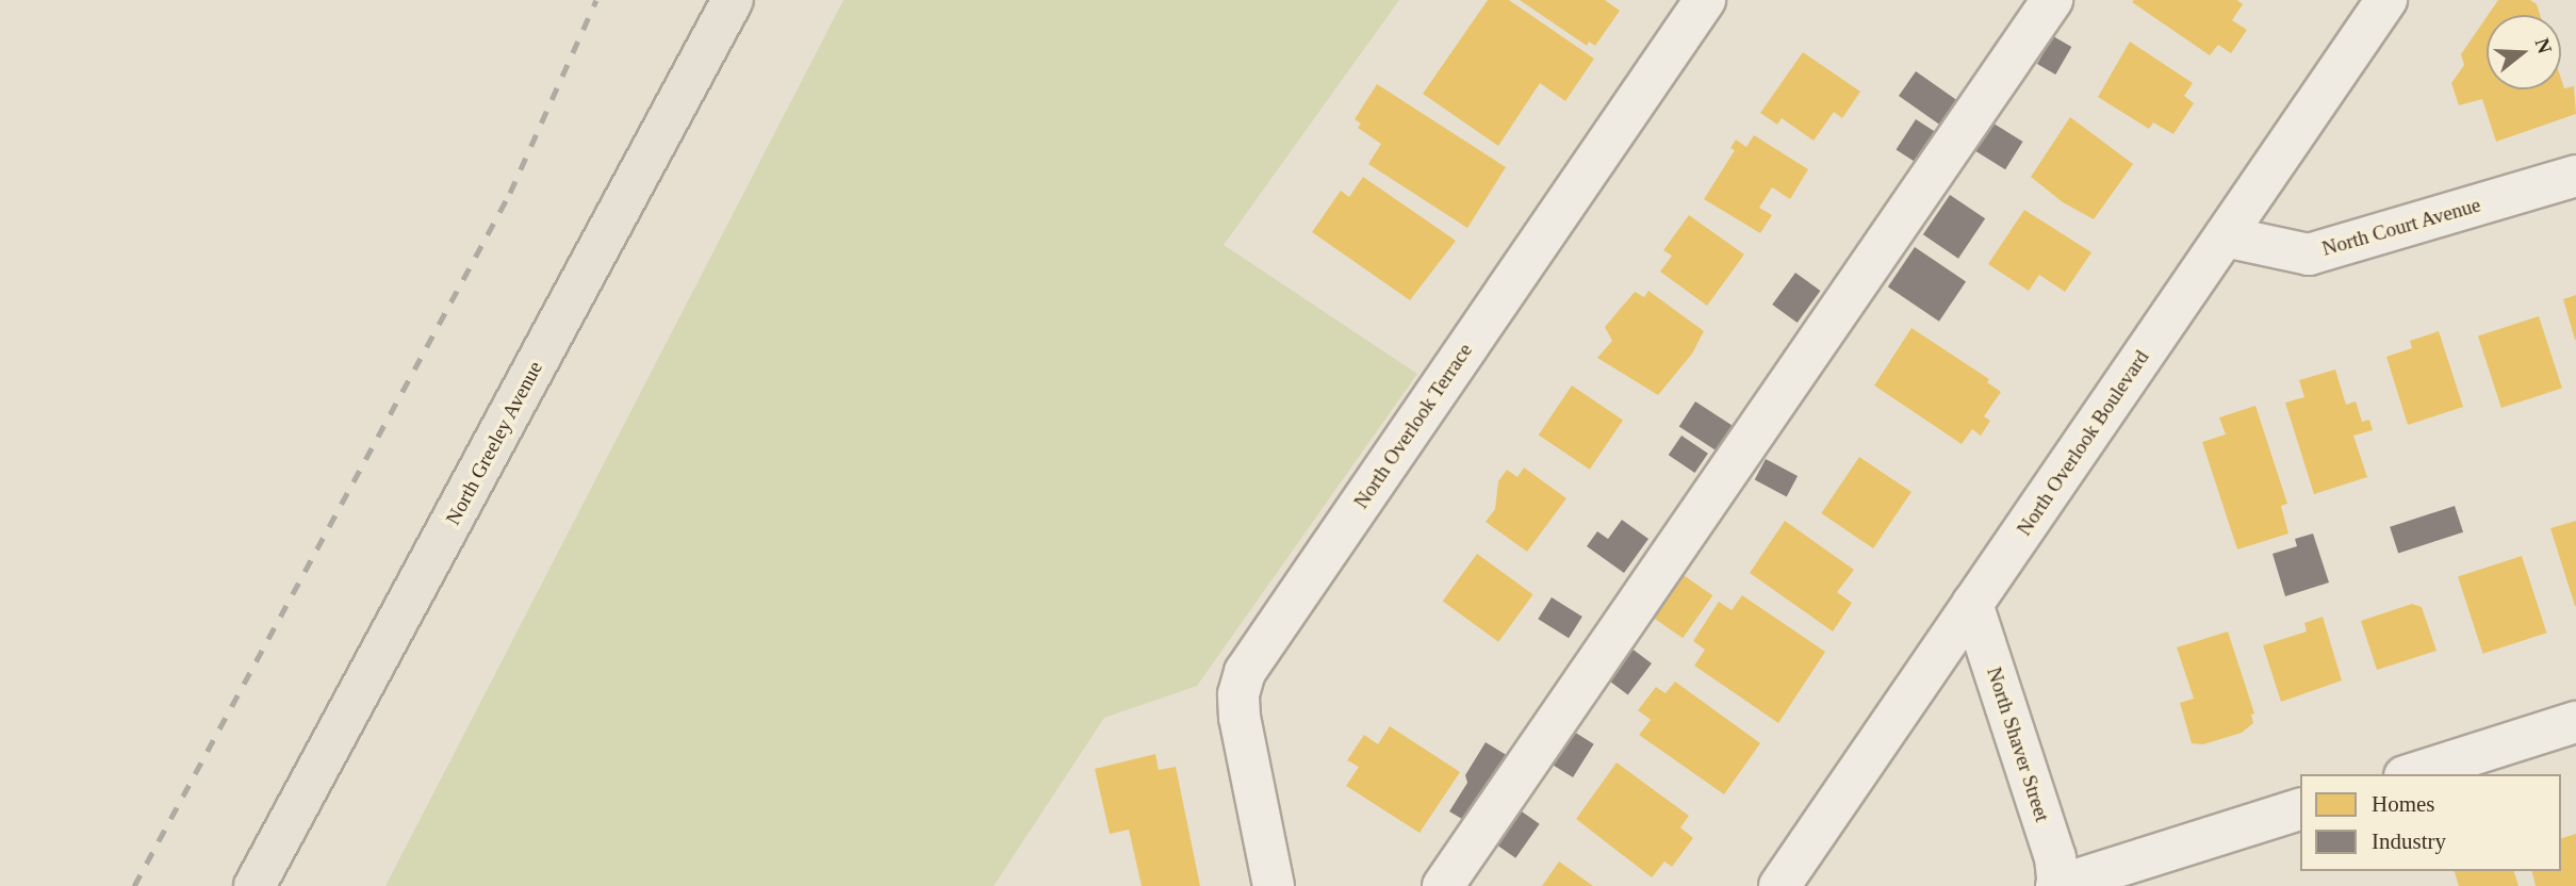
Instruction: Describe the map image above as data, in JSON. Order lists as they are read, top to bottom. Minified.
{"streets":{"main road":["North Greeley Avenue"],"street":["North Court Avenue","North Overlook Terrace","North Overlook Boulevard","North Shaver Street"]},"crossings":[["North Court Avenue","North Overlook Boulevard"],["North Overlook Boulevard","North Shaver Street"]],"legend":["Homes","Industry"],"north":"right"}
